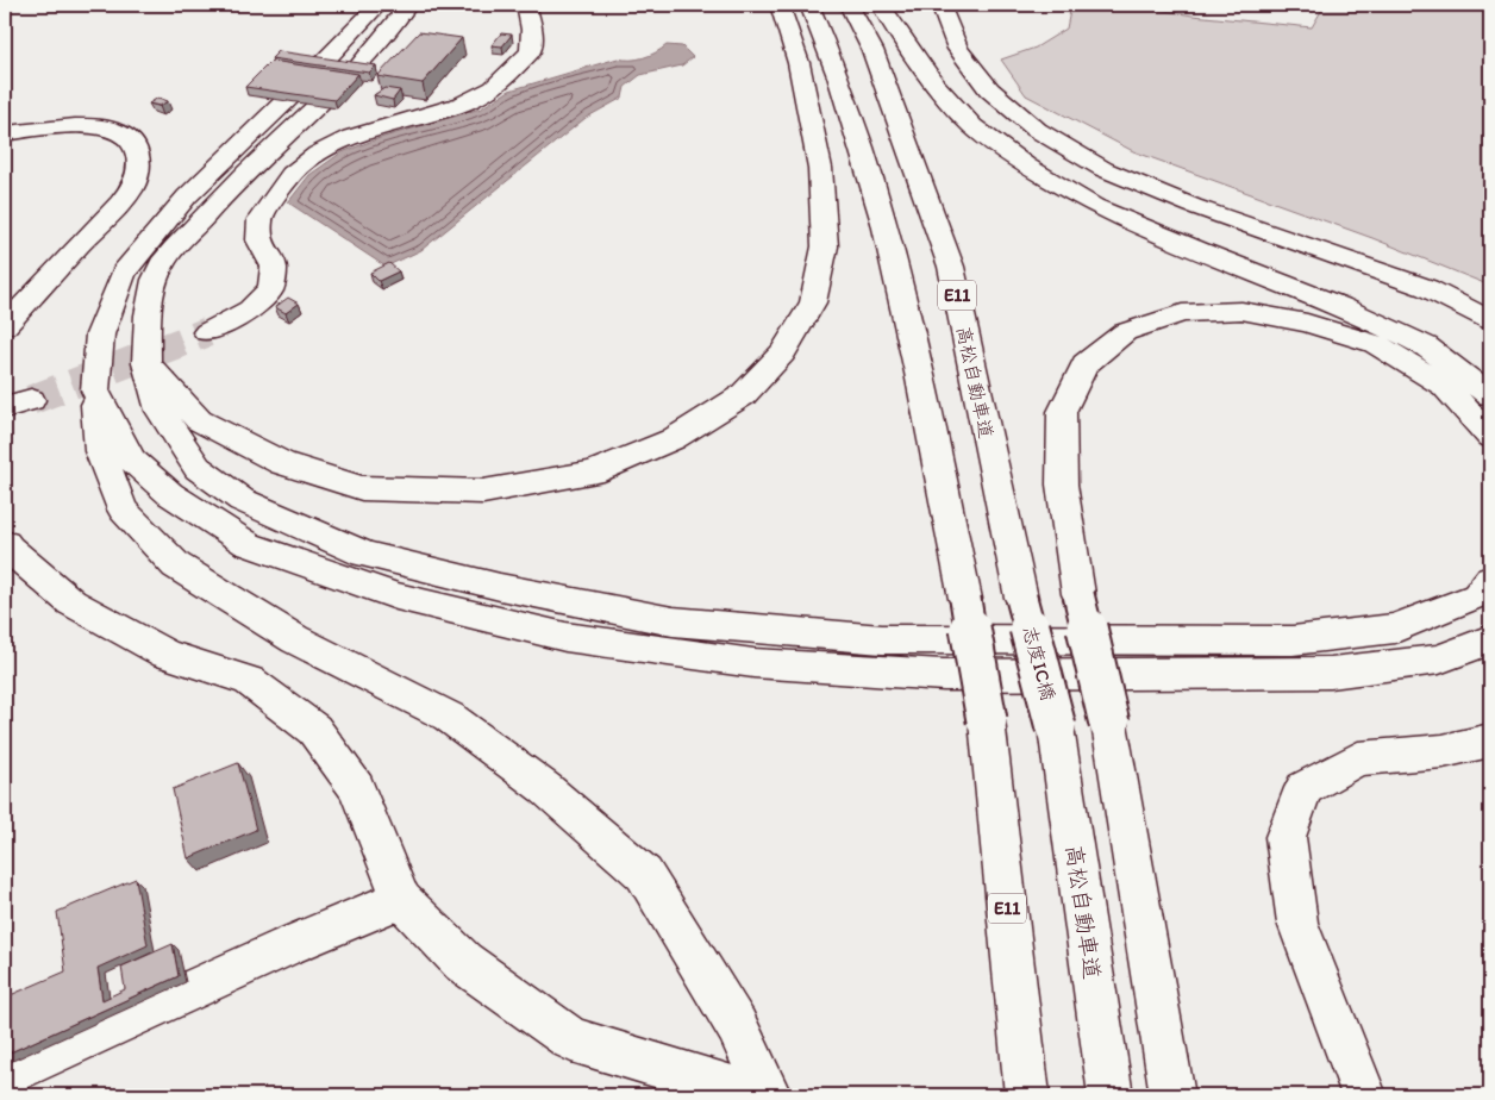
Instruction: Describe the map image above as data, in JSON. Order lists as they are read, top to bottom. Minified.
{"streets":{"main road":["E11","高松自動車道","志度IC橋"]},"crossings":[["高松自動車道","志度IC橋"]]}
